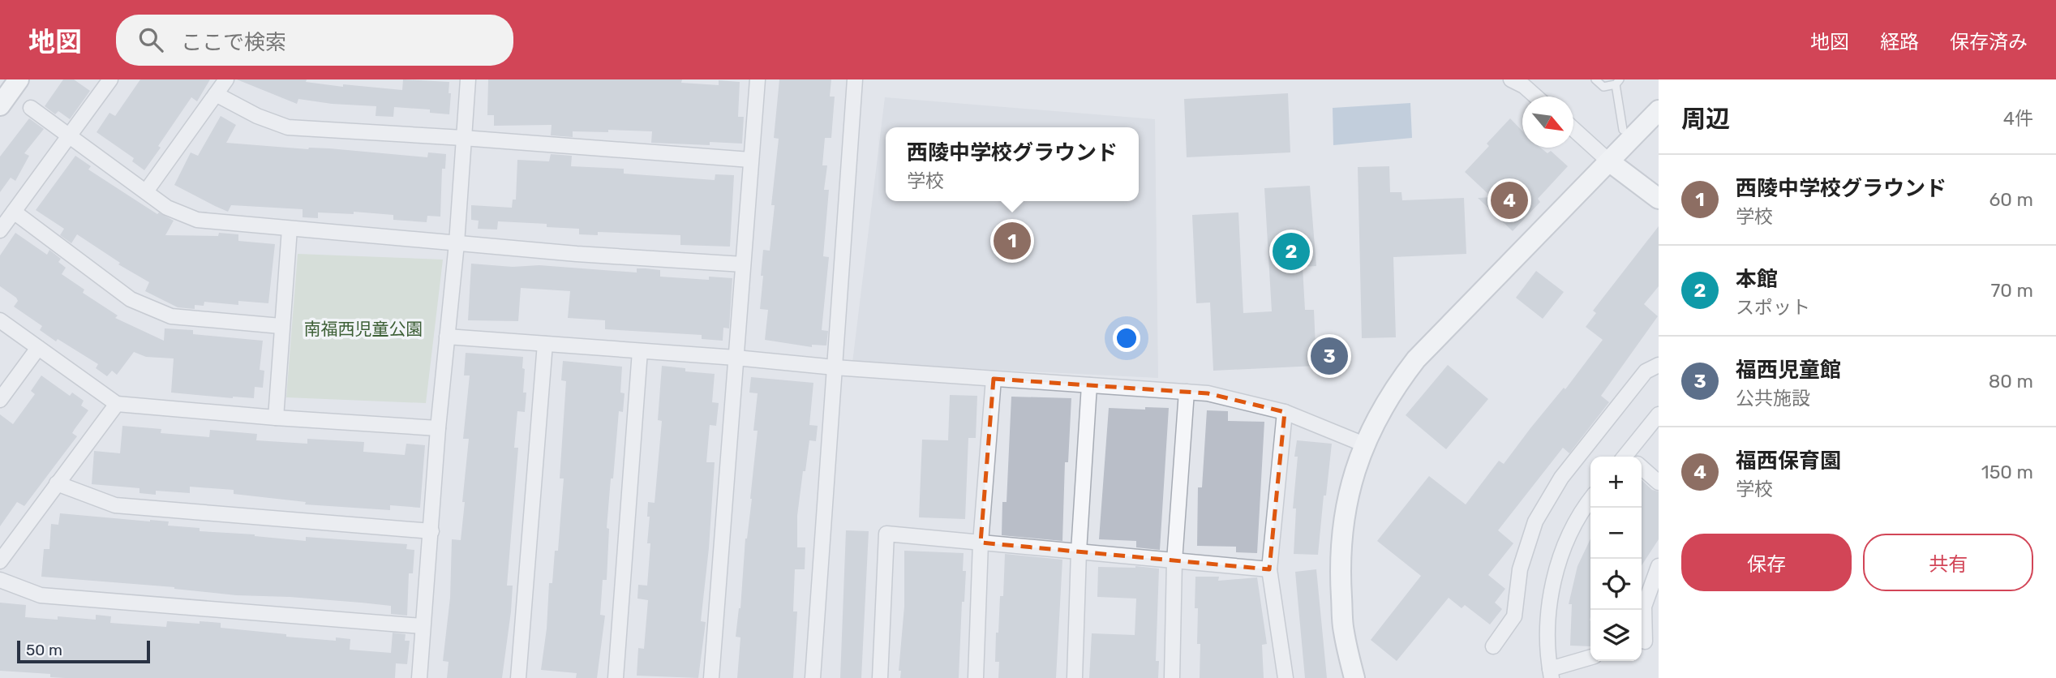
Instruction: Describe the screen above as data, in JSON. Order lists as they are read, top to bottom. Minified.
{"parks":["南福西児童公園"],"scale_bar":"50 m","north":"bottom right","page":{"header":"地図","search":"ここで検索","nav":["地図","経路","保存済み"],"heading":["周辺","4件"],"popup":["西陵中学校グラウンド","学校"],"list":[{"mark":"1","name":"西陵中学校グラウンド","note":"学校","value":"60 m"},{"mark":"2","name":"本館","note":"スポット","value":"70 m"},{"mark":"3","name":"福西児童館","note":"公共施設","value":"80 m"},{"mark":"4","name":"福西保育園","note":"学校","value":"150 m"}],"pins":["4","1","2","3"],"map_buttons":["+","−"],"buttons":["保存","共有"],"scale":"50 m"}}
